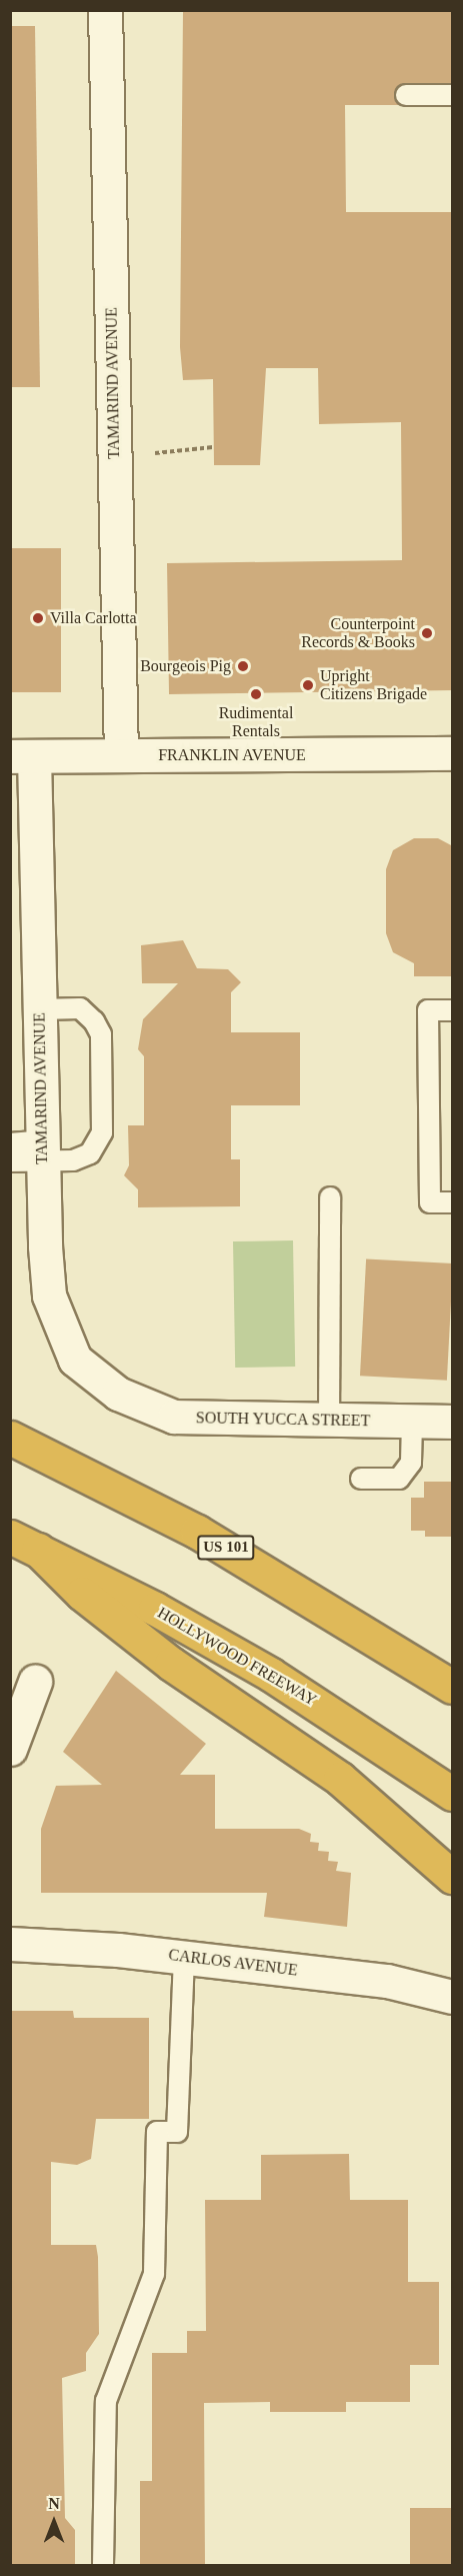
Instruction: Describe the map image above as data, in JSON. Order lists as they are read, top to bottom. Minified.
{"streets":{"highway":["US 101","HOLLYWOOD FREEWAY"],"street":["TAMARIND AVENUE","FRANKLIN AVENUE","SOUTH YUCCA STREET","CARLOS AVENUE"]},"crossings":[["TAMARIND AVENUE","FRANKLIN AVENUE"],["TAMARIND AVENUE","SOUTH YUCCA STREET"]],"places":["Villa Carlotta","Counterpoint Records & Books","Bourgeois Pig","Upright Citizens Brigade","Rudimental Rentals"],"north":"top"}
